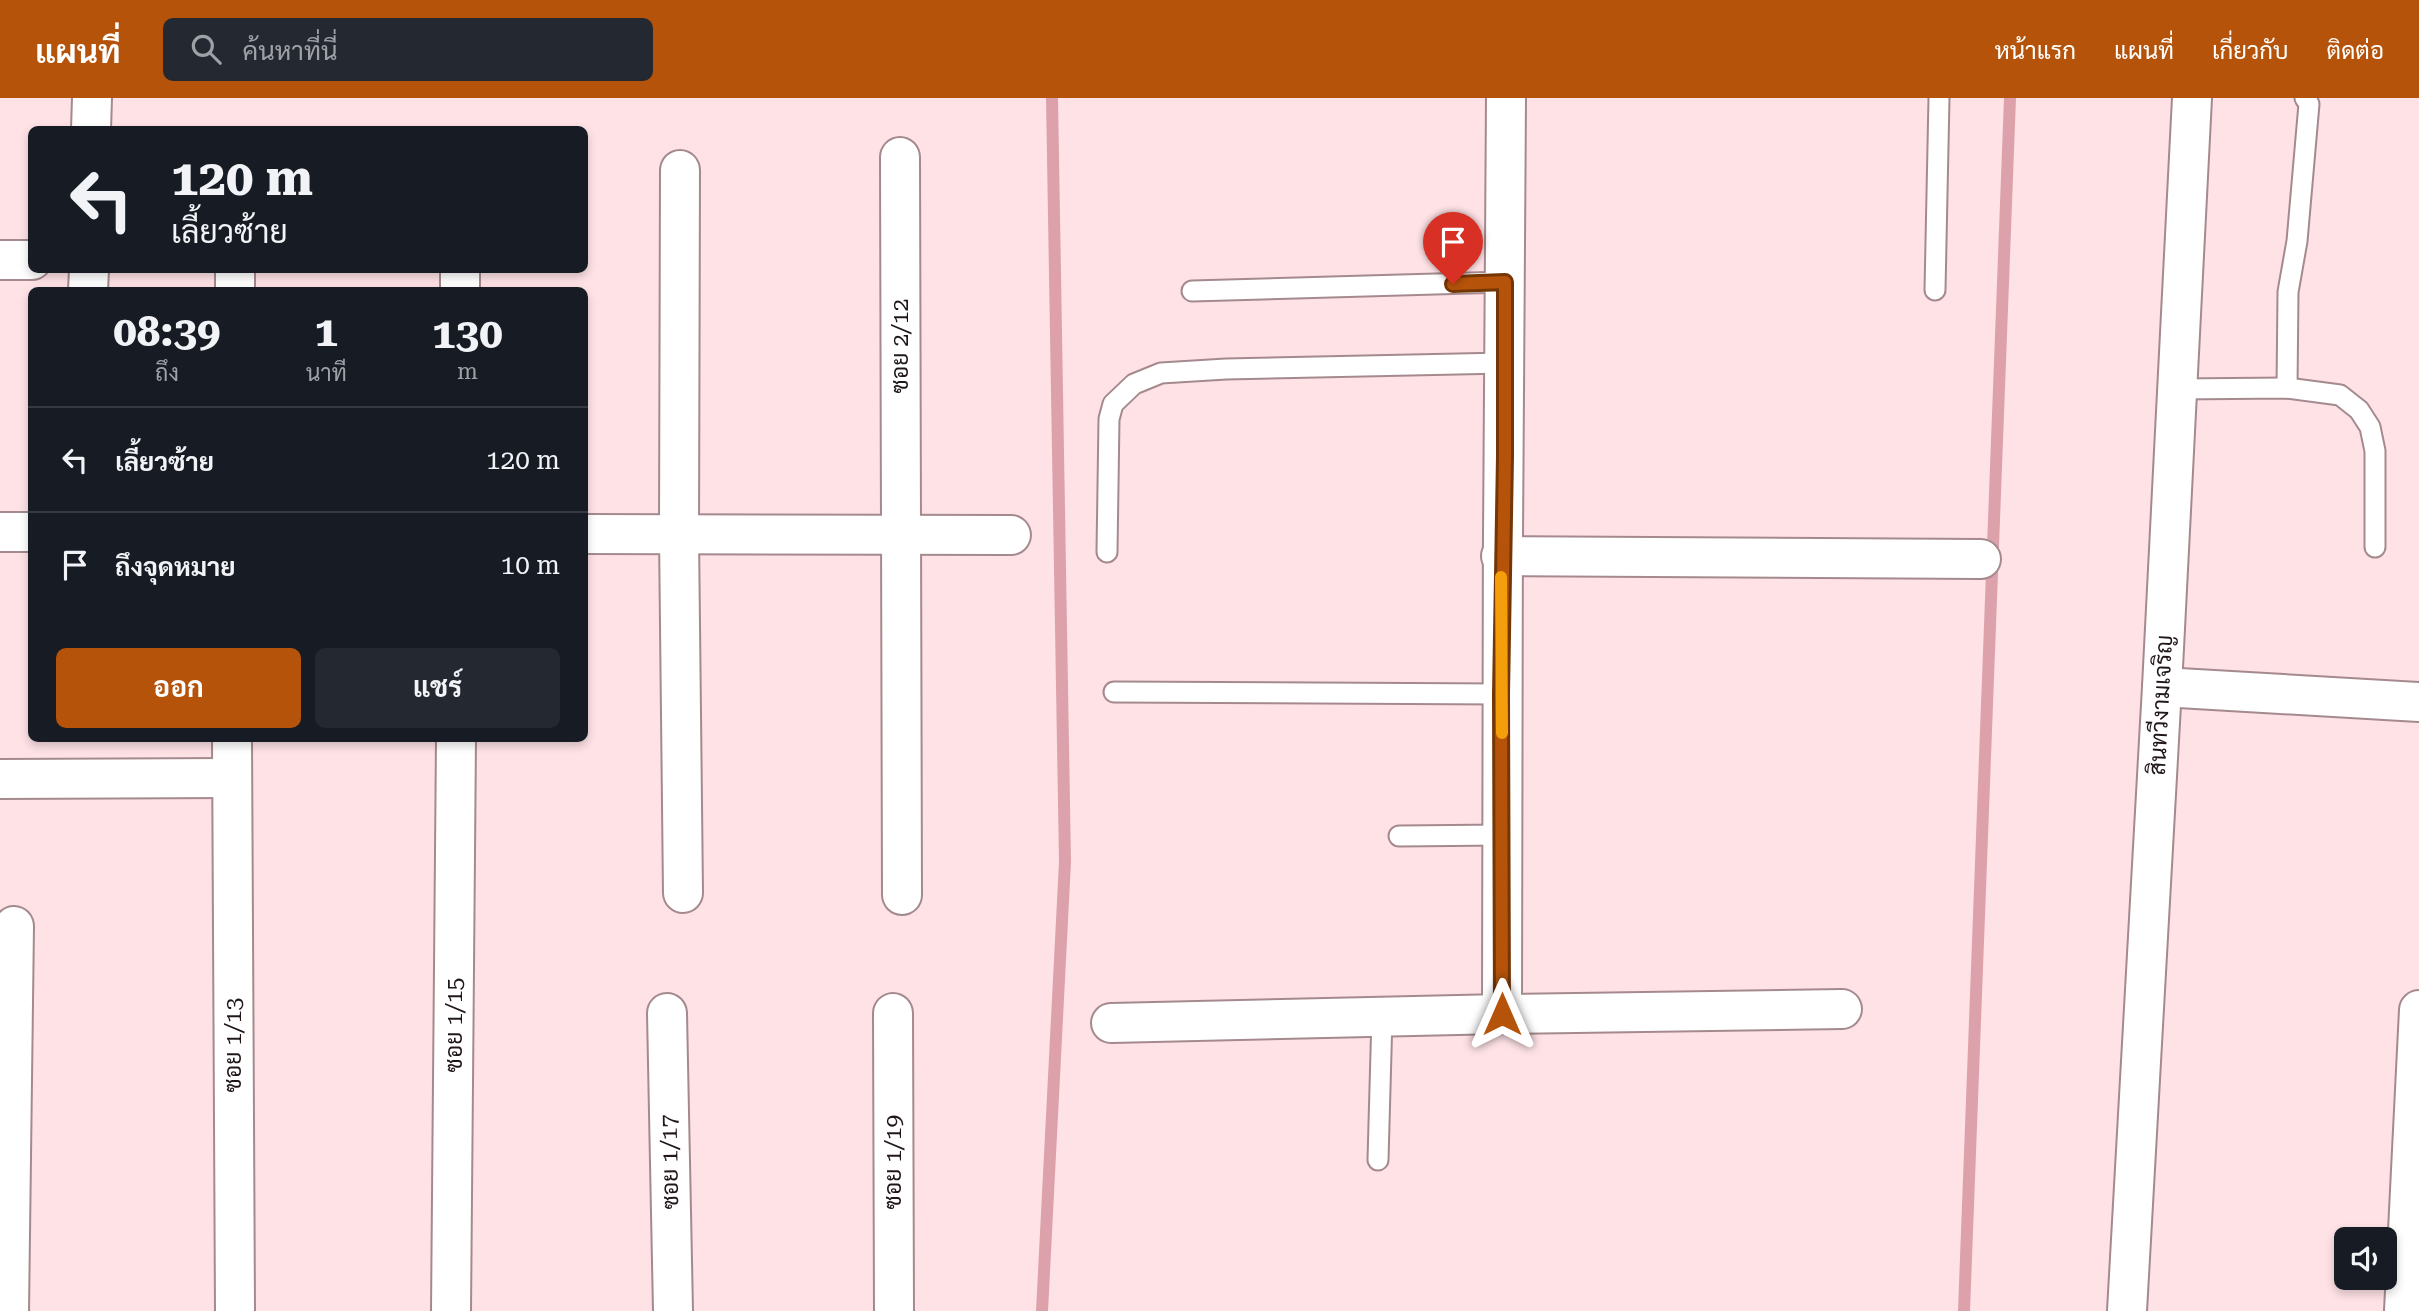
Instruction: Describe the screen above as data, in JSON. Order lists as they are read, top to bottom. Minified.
{"streets":{"street":["ซอย 2/12","สินทวีงามเจริญ","ซอย 1/15","ซอย 1/13","ซอย 1/17","ซอย 1/19"]},"page":{"header":"แผนที่","search":"ค้นหาที่นี่","nav":["หน้าแรก","แผนที่","เกี่ยวกับ","ติดต่อ"],"turn":["120 m","เลี้ยวซ้าย"],"eta":["08:39","ถึง","1","นาที","130","m"],"list":[{"name":"เลี้ยวซ้าย","value":"120 m"},{"name":"ถึงจุดหมาย","value":"10 m"}],"buttons":["ออก","แชร์"]}}
